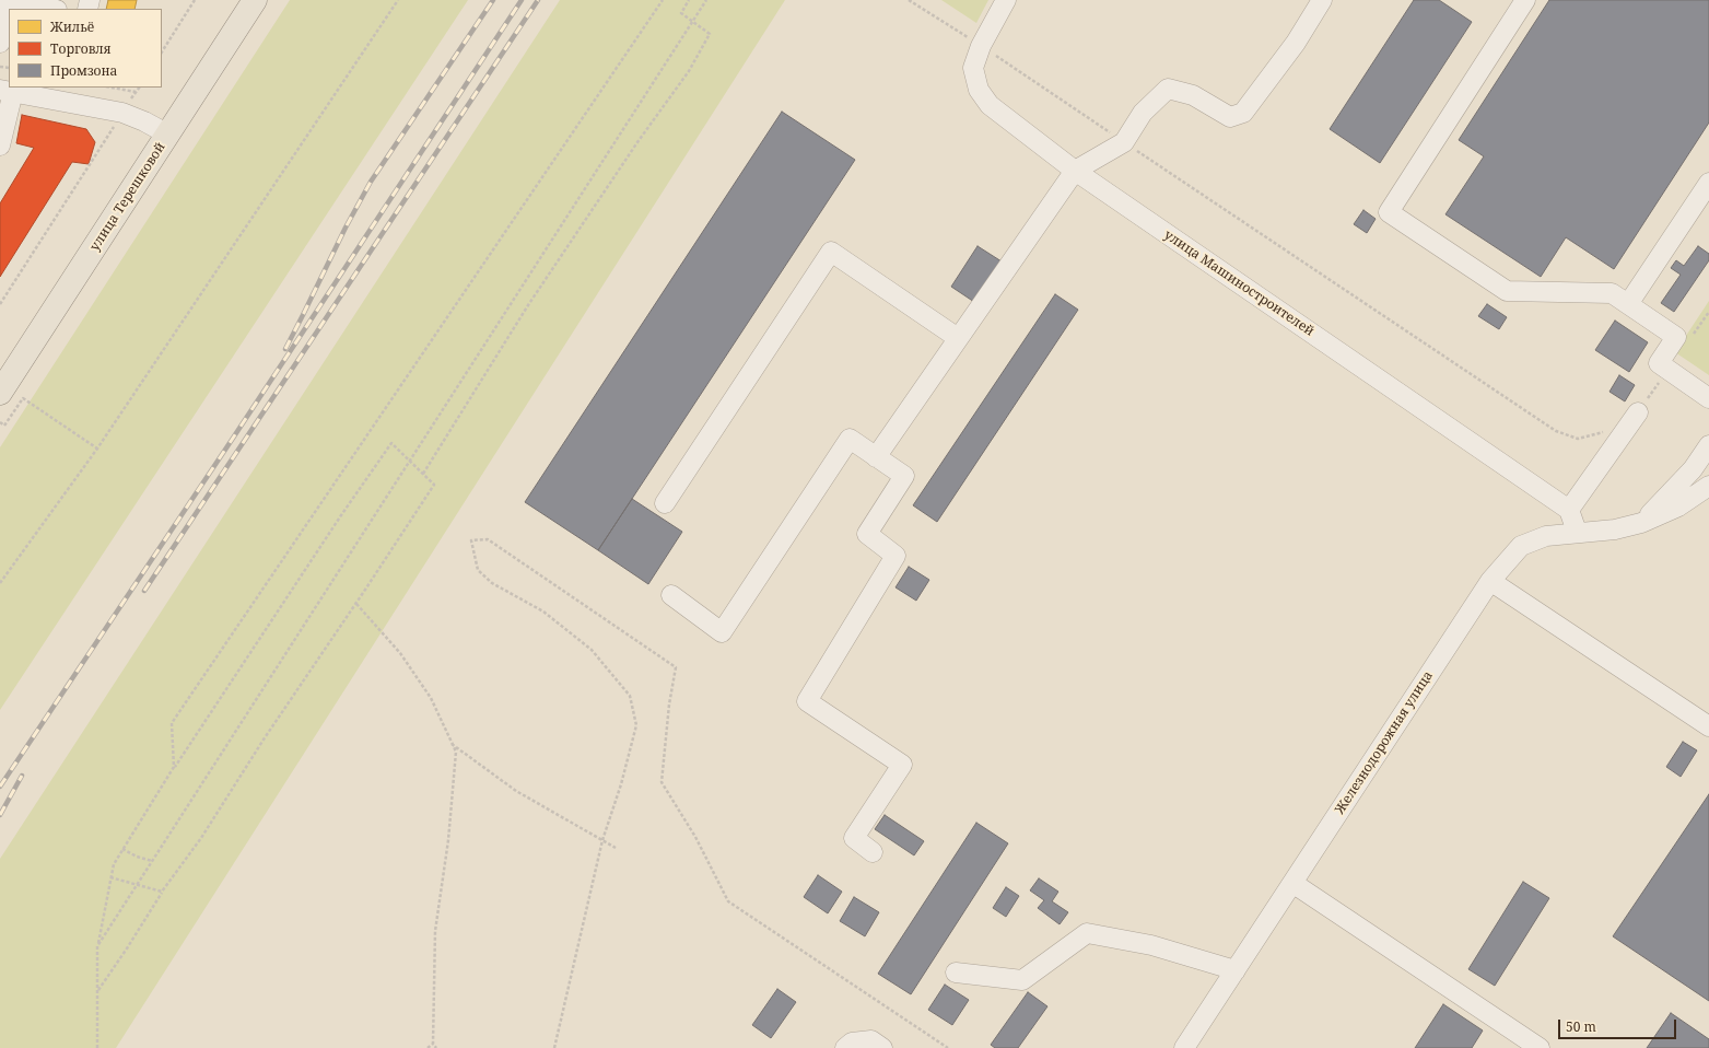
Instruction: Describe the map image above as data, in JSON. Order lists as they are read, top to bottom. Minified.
{"streets":{"main road":["улица Терешковой"],"street":["улица Машиностроителей","Железнодорожная улица"]},"legend":["Жильё","Торговля","Промзона"],"scale_bar":"50 m"}
